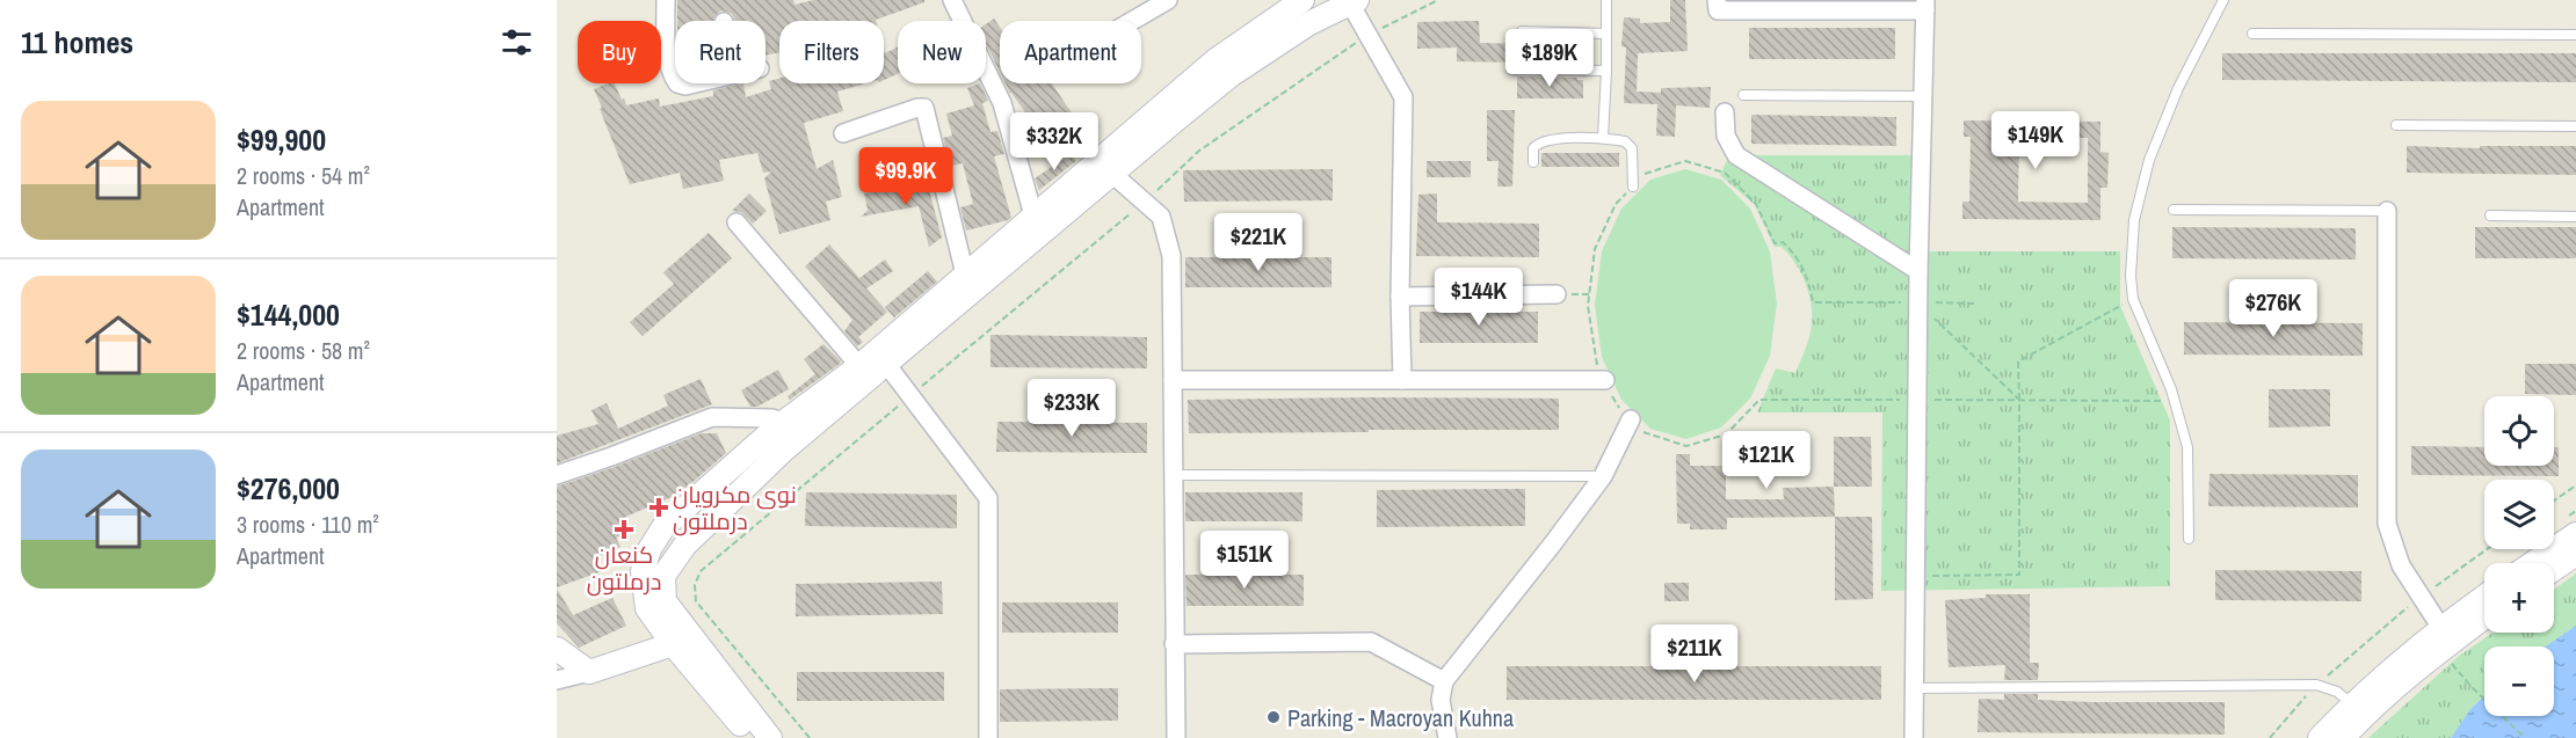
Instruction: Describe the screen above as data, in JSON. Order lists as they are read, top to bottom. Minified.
{"places":{"health":["نوی مکرویان درملتون","کنعان درملتون"],"other":["Parking - Macroyan Kuhna"]},"page":{"heading":"11 homes","chip":["Buy","Rent","Filters","New","Apartment"],"price":["$189K","$149K","$332K","$99.9K","$221K","$144K","$276K","$233K","$121K","$151K","$211K"],"list":[{"name":"$99,900","note":"2 rooms · 54 m² · Apartment"},{"name":"$144,000","note":"2 rooms · 58 m² · Apartment"},{"name":"$276,000","note":"3 rooms · 110 m² · Apartment"}],"map_buttons":["+","−"]}}
